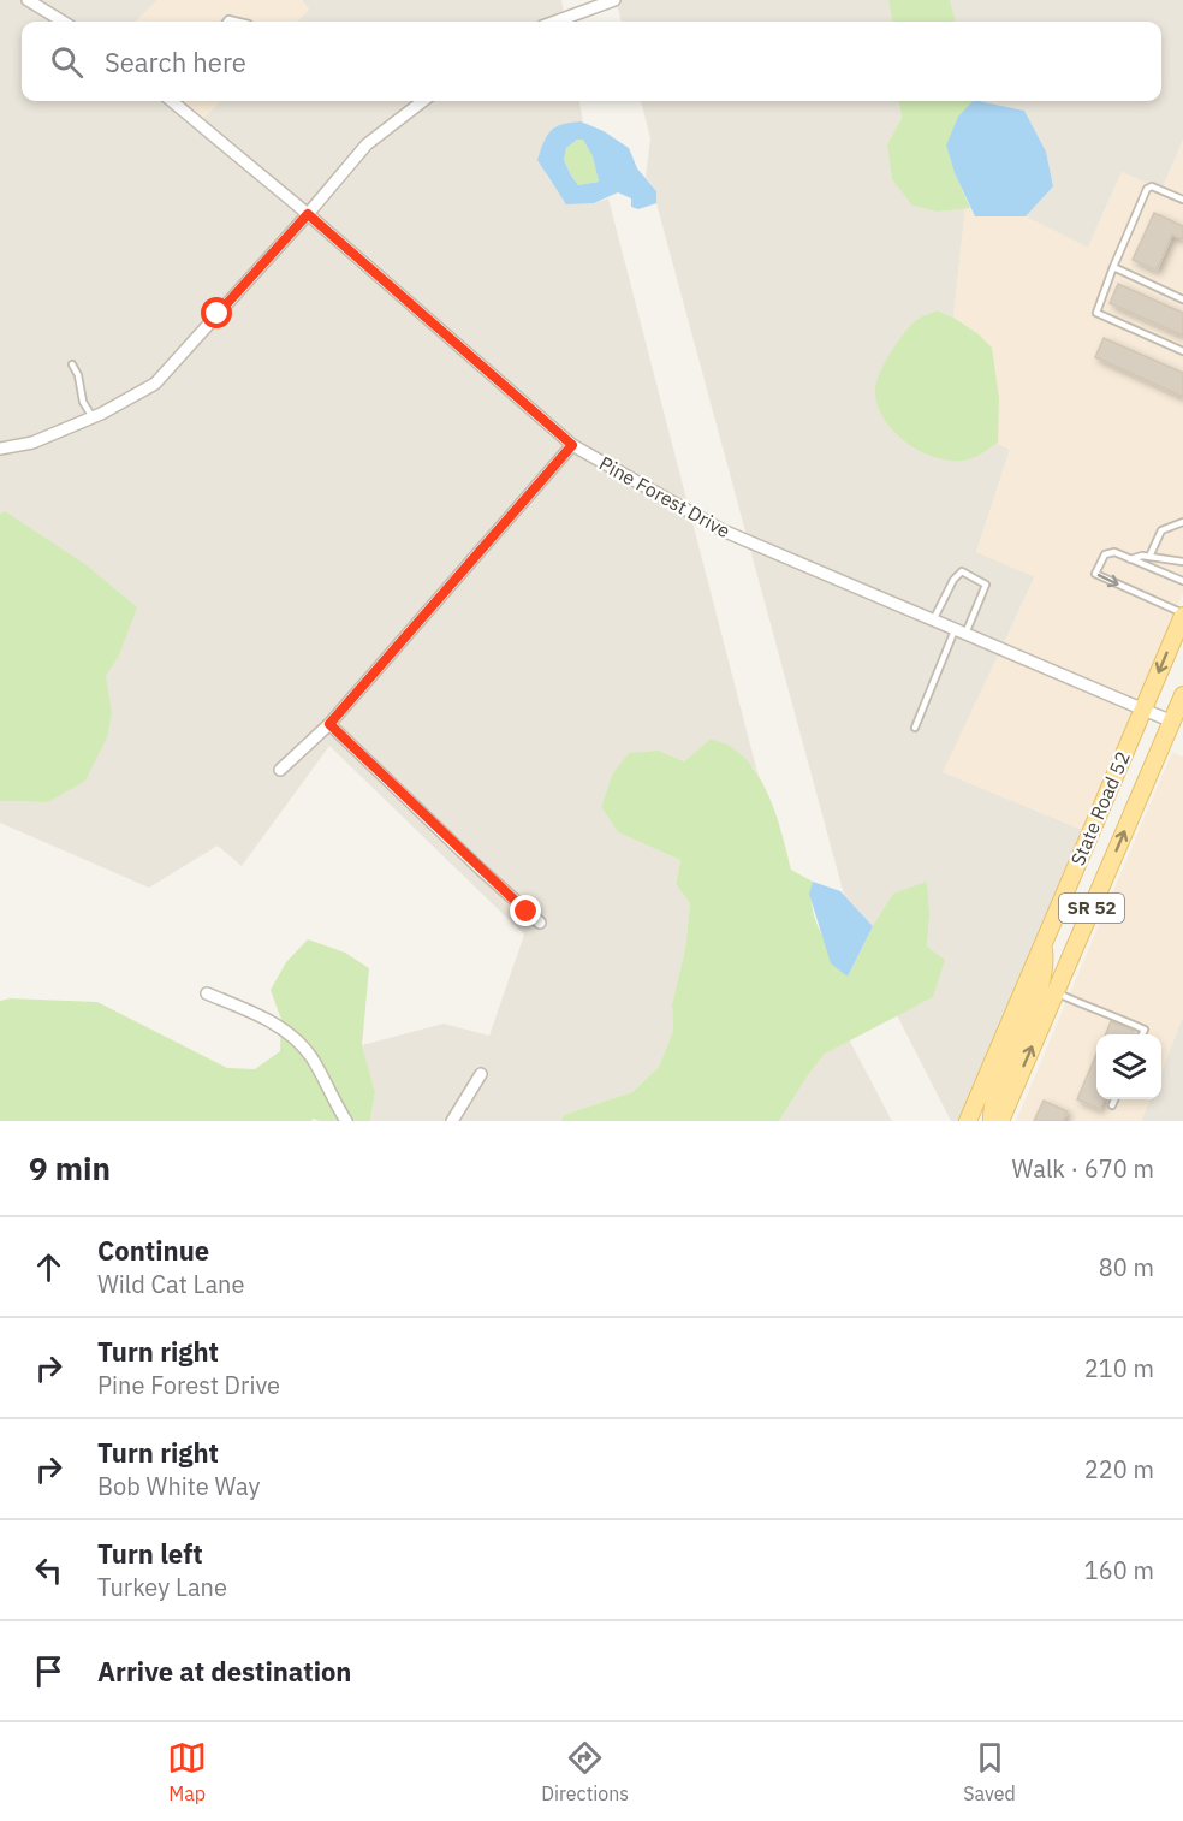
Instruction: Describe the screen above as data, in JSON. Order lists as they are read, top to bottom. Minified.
{"streets":{"main road":["State Road 52","SR 52"],"street":["Pine Forest Drive"]},"crossings":[["Pine Forest Drive","State Road 52"]],"page":{"search":"Search here","heading":["9 min","Walk · 670 m"],"list":[["Continue","Wild Cat Lane","80 m"],["Turn right","Pine Forest Drive","210 m"],["Turn right","Bob White Way","220 m"],["Turn left","Turkey Lane","160 m"],"Arrive at destination"],"nav":["Map","Directions","Saved"]}}
